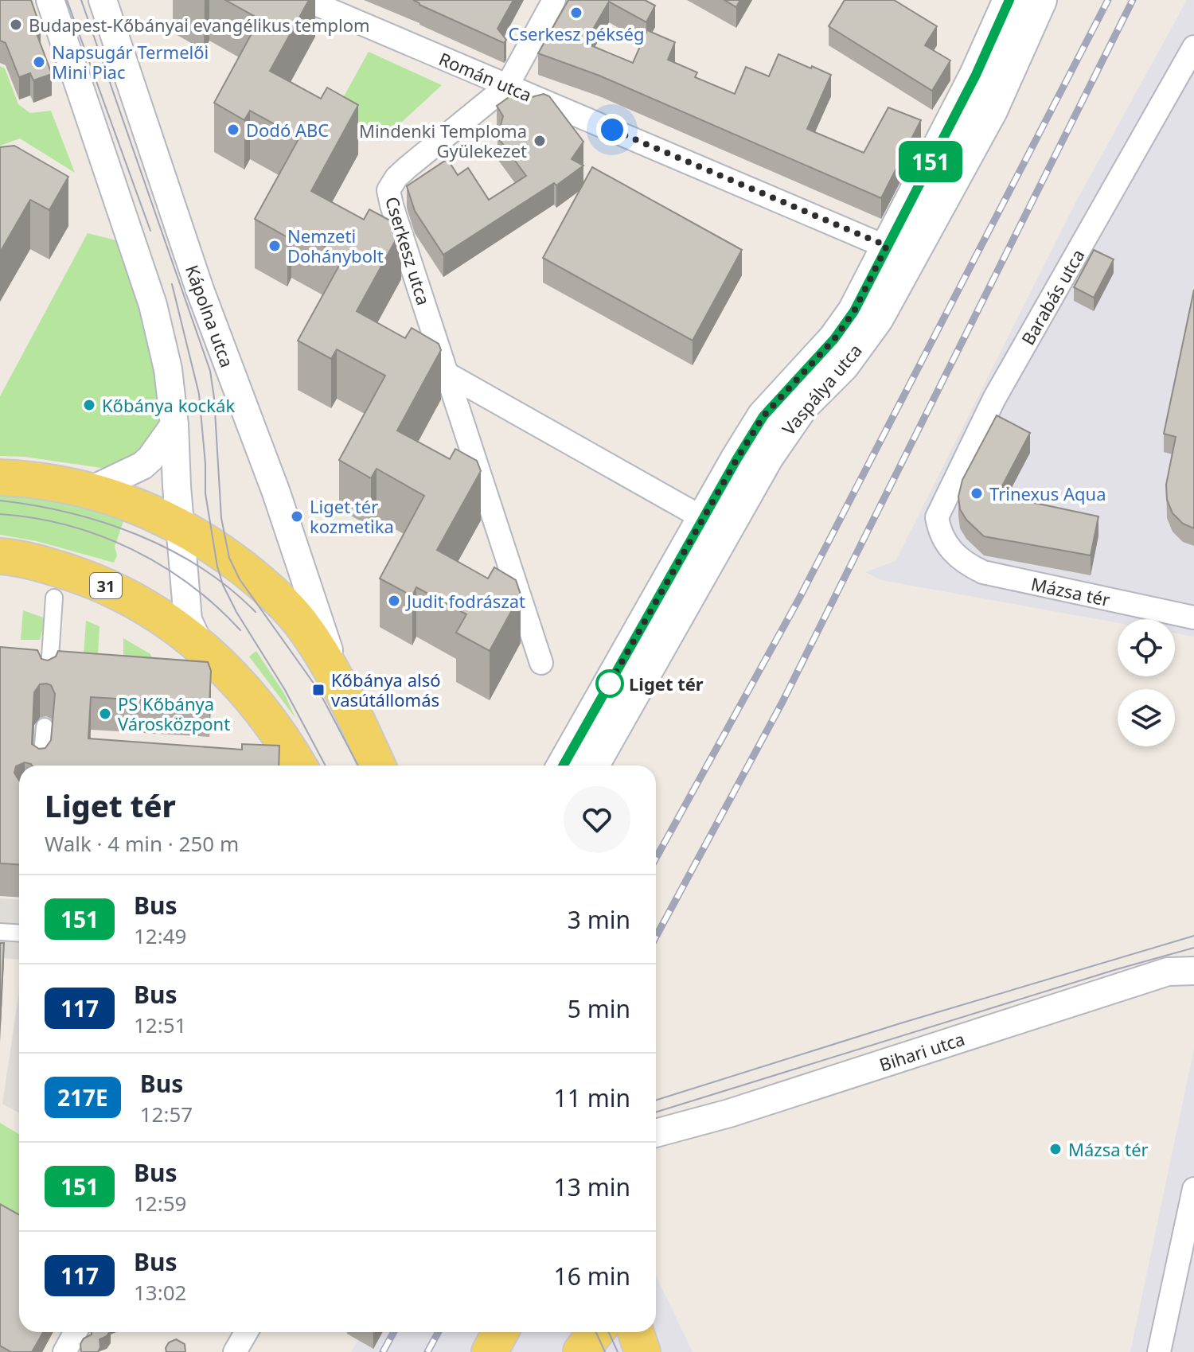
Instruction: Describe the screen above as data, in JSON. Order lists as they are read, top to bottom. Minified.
{"streets":{"main road":["Kápolna utca","Vaspálya utca","31"],"street":["Román utca","Cserkesz utca","Barabás utca","Mázsa tér","Bihari utca"]},"crossings":[["Román utca","Cserkesz utca"],["Román utca","Vaspálya utca"],["Barabás utca","Mázsa tér"]],"places":{"other":["Cserkesz pékség","Budapest-Kőbányai evangélikus templom","Napsugár Termelői Mini Piac","Dodó ABC","Mindenki Temploma Gyülekezet","Nemzeti Dohánybolt","Kőbánya kockák","Trinexus Aqua","Liget tér kozmetika","Judit fodrászat","Liget tér","PS Kőbánya Városközpont","Mázsa tér"],"transit":["Kőbánya alsó vasútállomás"]},"lines":["bus line 151"],"page":{"on_map":"151","heading":["Liget tér","Walk · 4 min · 250 m"],"list":[{"mark":"151","name":"Bus","note":"12:49","value":"3 min"},{"mark":"117","name":"Bus","note":"12:51","value":"5 min"},{"mark":"217E","name":"Bus","note":"12:57","value":"11 min"},{"mark":"151","name":"Bus","note":"12:59","value":"13 min"},{"mark":"117","name":"Bus","note":"13:02","value":"16 min"}]}}
